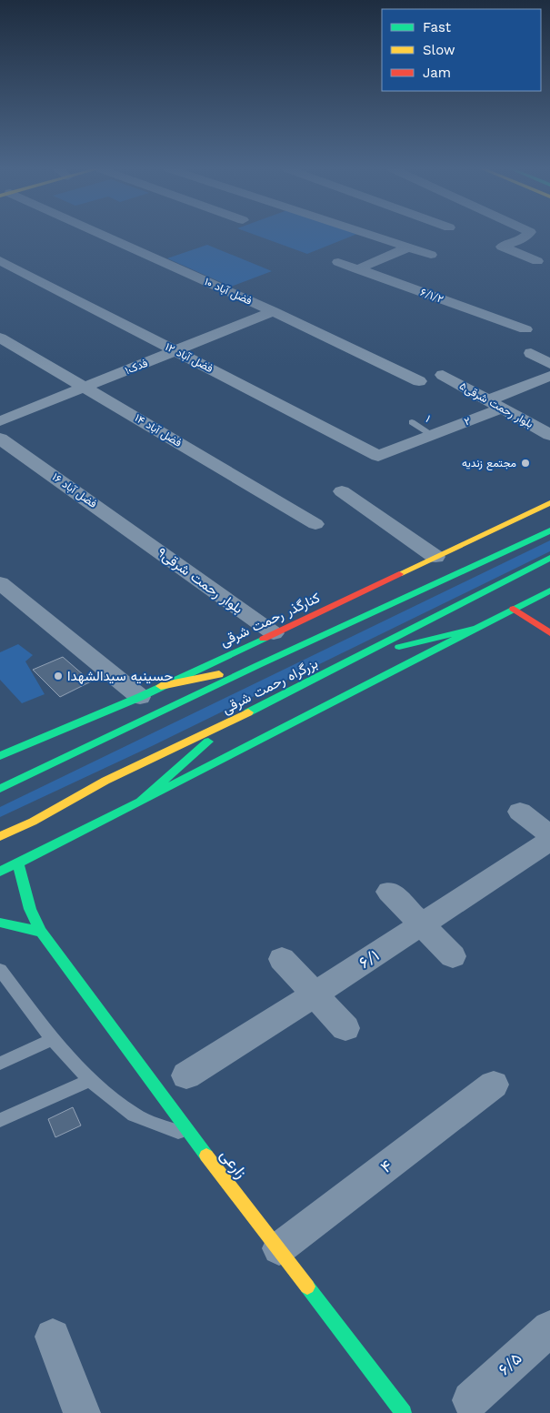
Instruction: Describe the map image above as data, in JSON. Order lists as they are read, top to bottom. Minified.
{"streets":{"main road":["کنارگذر رحمت شرقی","بزرگراه رحمت شرقی","زارعی"],"street":["فضل آباد ۱۰","۶/۱/۲","فضل آباد ۱۲","فدک۱","۵بلوار رحمت شرقی","۲","فضل آباد ۱۴","فضل آباد ۱۶","بلوار رحمت شرقی۹","۶/۱","۴","۶/۵"],"lane":["۱"]},"crossings":[["فضل آباد ۱۰","فدک۱"],["فضل آباد ۱۲","فدک۱"],["فضل آباد ۱۲","۲"],["فدک۱","فضل آباد ۱۴"],["۵بلوار رحمت شرقی","۲"],["۱","۲"],["فضل آباد ۱۶","بلوار رحمت شرقی۹"],["بلوار رحمت شرقی۹","کنارگذر رحمت شرقی"],["زارعی","۴"]],"places":["مجتمع زندیه","حسینیه سیدالشهدا"],"legend":["Fast","Slow","Jam"]}
